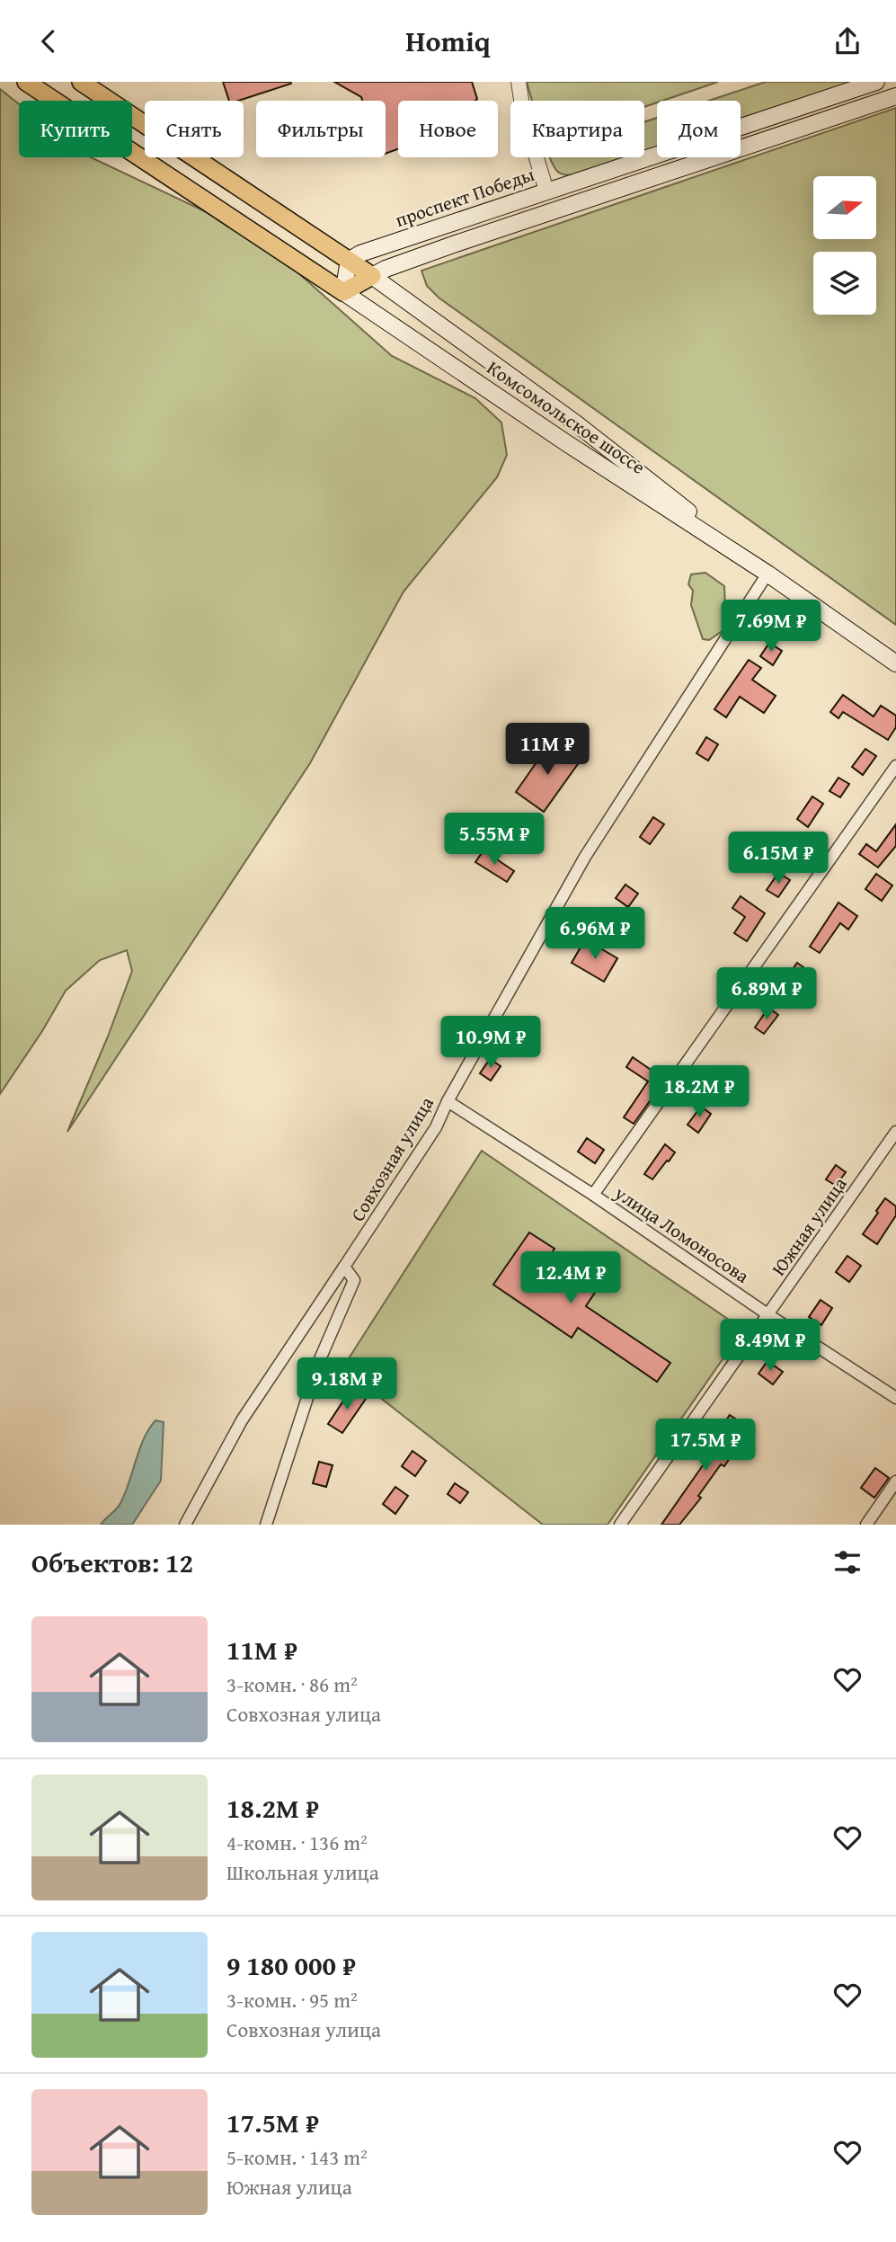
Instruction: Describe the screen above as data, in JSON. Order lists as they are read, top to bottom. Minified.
{"streets":{"main road":["проспект Победы","Комсомольское шоссе"],"street":["Совхозная улица","Южная улица","улица Ломоносова"]},"crossings":[["проспект Победы","Комсомольское шоссе"],["Комсомольское шоссе","Совхозная улица"],["Совхозная улица","улица Ломоносова"],["Южная улица","улица Ломоносова"]],"north":"right","page":{"header":"Homiq","chip":["Купить","Снять","Фильтры","Новое","Квартира","Дом"],"price":["7.69M ₽","11M ₽","5.55M ₽","6.15M ₽","6.96M ₽","6.89M ₽","10.9M ₽","18.2M ₽","12.4M ₽","8.49M ₽","9.18M ₽","17.5M ₽"],"heading":"Объектов: 12","list":[{"name":"11M ₽","note":"3-комн. · 86 m² · Совхозная улица"},{"name":"18.2M ₽","note":"4-комн. · 136 m² · Школьная улица"},{"name":"9 180 000 ₽","note":"3-комн. · 95 m² · Совхозная улица"},{"name":"17.5M ₽","note":"5-комн. · 143 m² · Южная улица"}]}}
